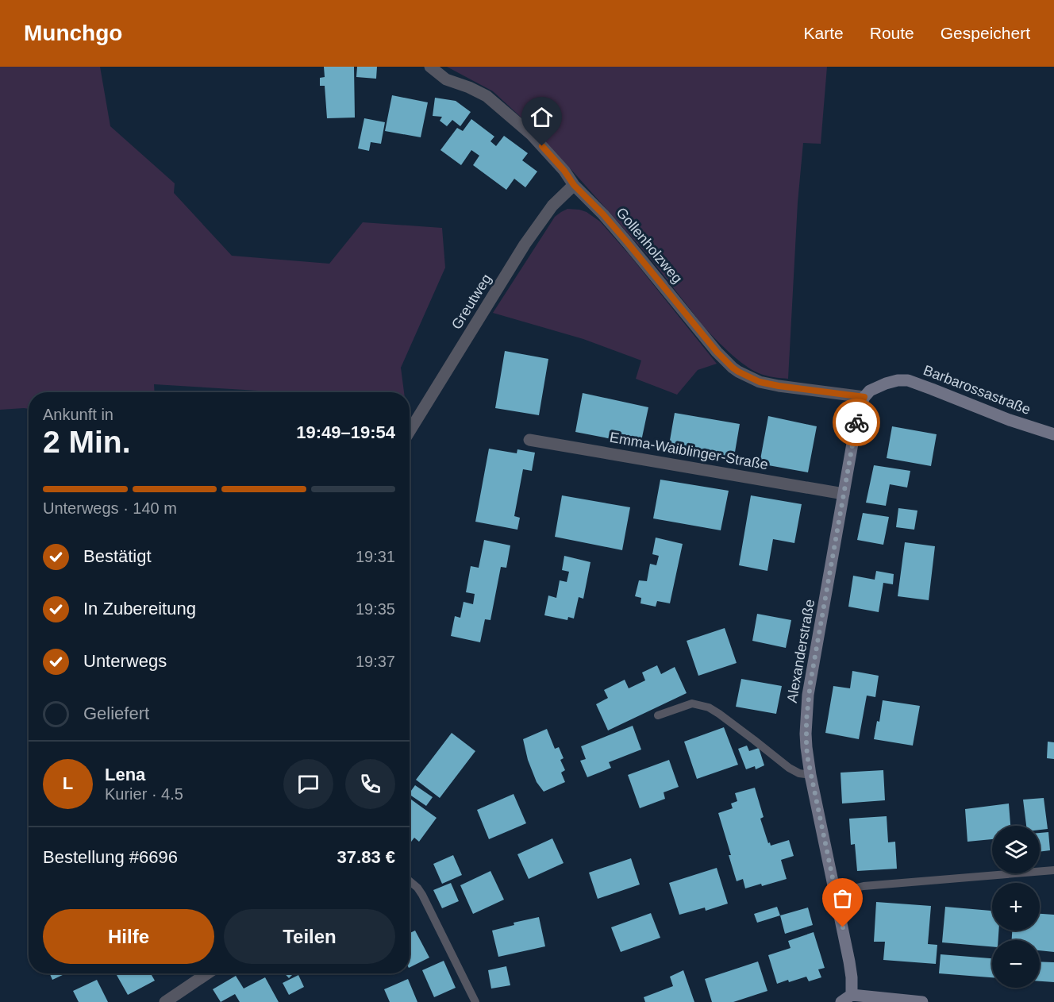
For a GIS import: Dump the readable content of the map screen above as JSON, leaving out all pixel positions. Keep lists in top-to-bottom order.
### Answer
{
  "streets": {
    "street": [
      "Gollenholzweg",
      "Greutweg",
      "Barbarossastraße",
      "Emma-Waiblinger-Straße",
      "Alexanderstraße"
    ]
  },
  "crossings": [
    ["Gollenholzweg", "Greutweg"],
    ["Gollenholzweg", "Barbarossastraße"],
    ["Gollenholzweg", "Alexanderstraße"],
    ["Barbarossastraße", "Alexanderstraße"],
    ["Emma-Waiblinger-Straße", "Alexanderstraße"]
  ],
  "page": {
    "header": "Munchgo",
    "nav": ["Karte", "Route", "Gespeichert"],
    "heading": ["2 Min.", "Ankunft in", "19:49–19:54"],
    "panel": [
      "Lena",
      "Kurier · 4.5",
      "Bestellung #6696",
      "37.83 €"
    ],
    "bar": "Unterwegs · 140 m",
    "list": [
      ["Bestätigt", "19:31"],
      ["In Zubereitung", "19:35"],
      ["Unterwegs", "19:37"],
      "Geliefert"
    ],
    "round": "L",
    "map_buttons": ["+", "−"],
    "buttons": ["Hilfe", "Teilen"]
  }
}
